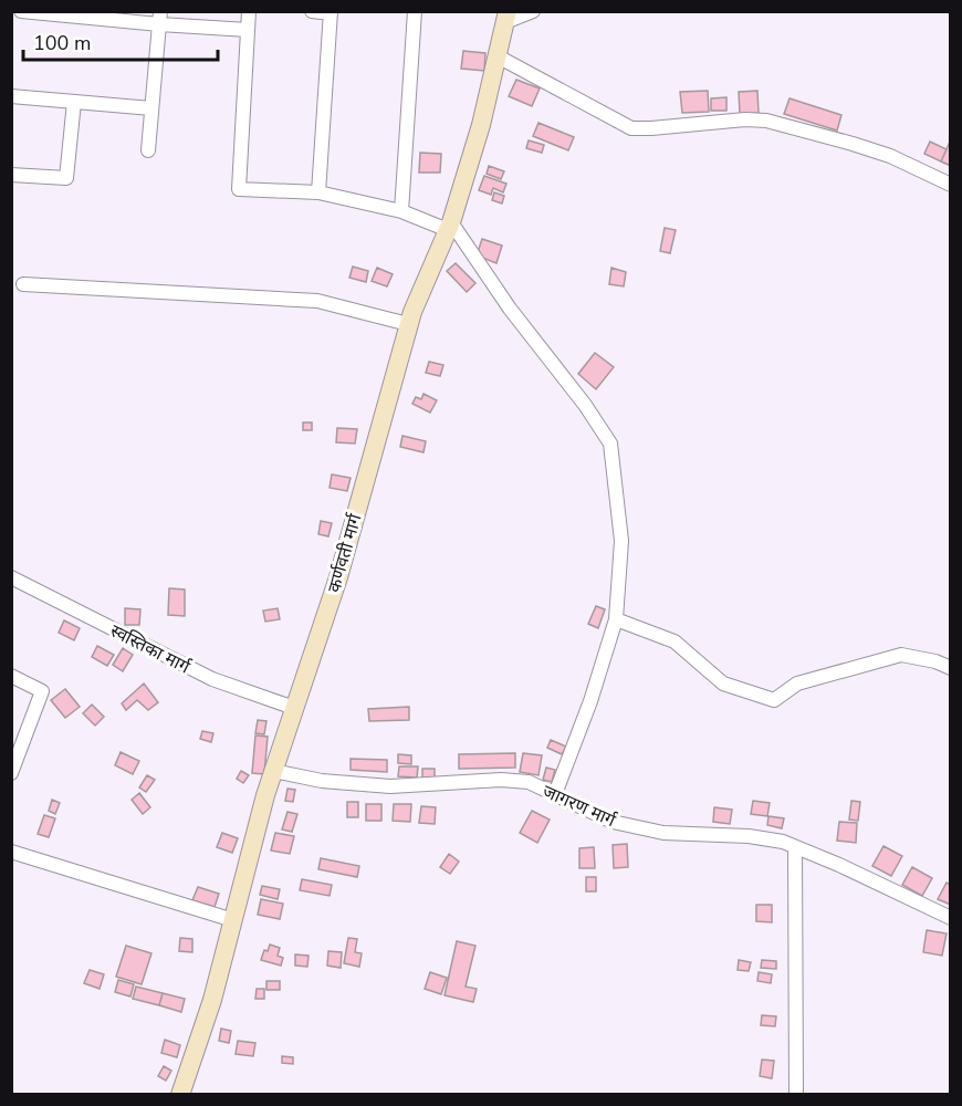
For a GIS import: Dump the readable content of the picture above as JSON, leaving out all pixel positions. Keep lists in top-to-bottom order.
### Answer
{
  "streets": {
    "main road": ["कर्णवती मार्ग"],
    "street": ["स्वस्तिका मार्ग", "जागरण मार्ग"]
  },
  "crossings": [
    ["कर्णवती मार्ग", "स्वस्तिका मार्ग"],
    ["कर्णवती मार्ग", "जागरण मार्ग"]
  ],
  "scale_bar": "100 m"
}
